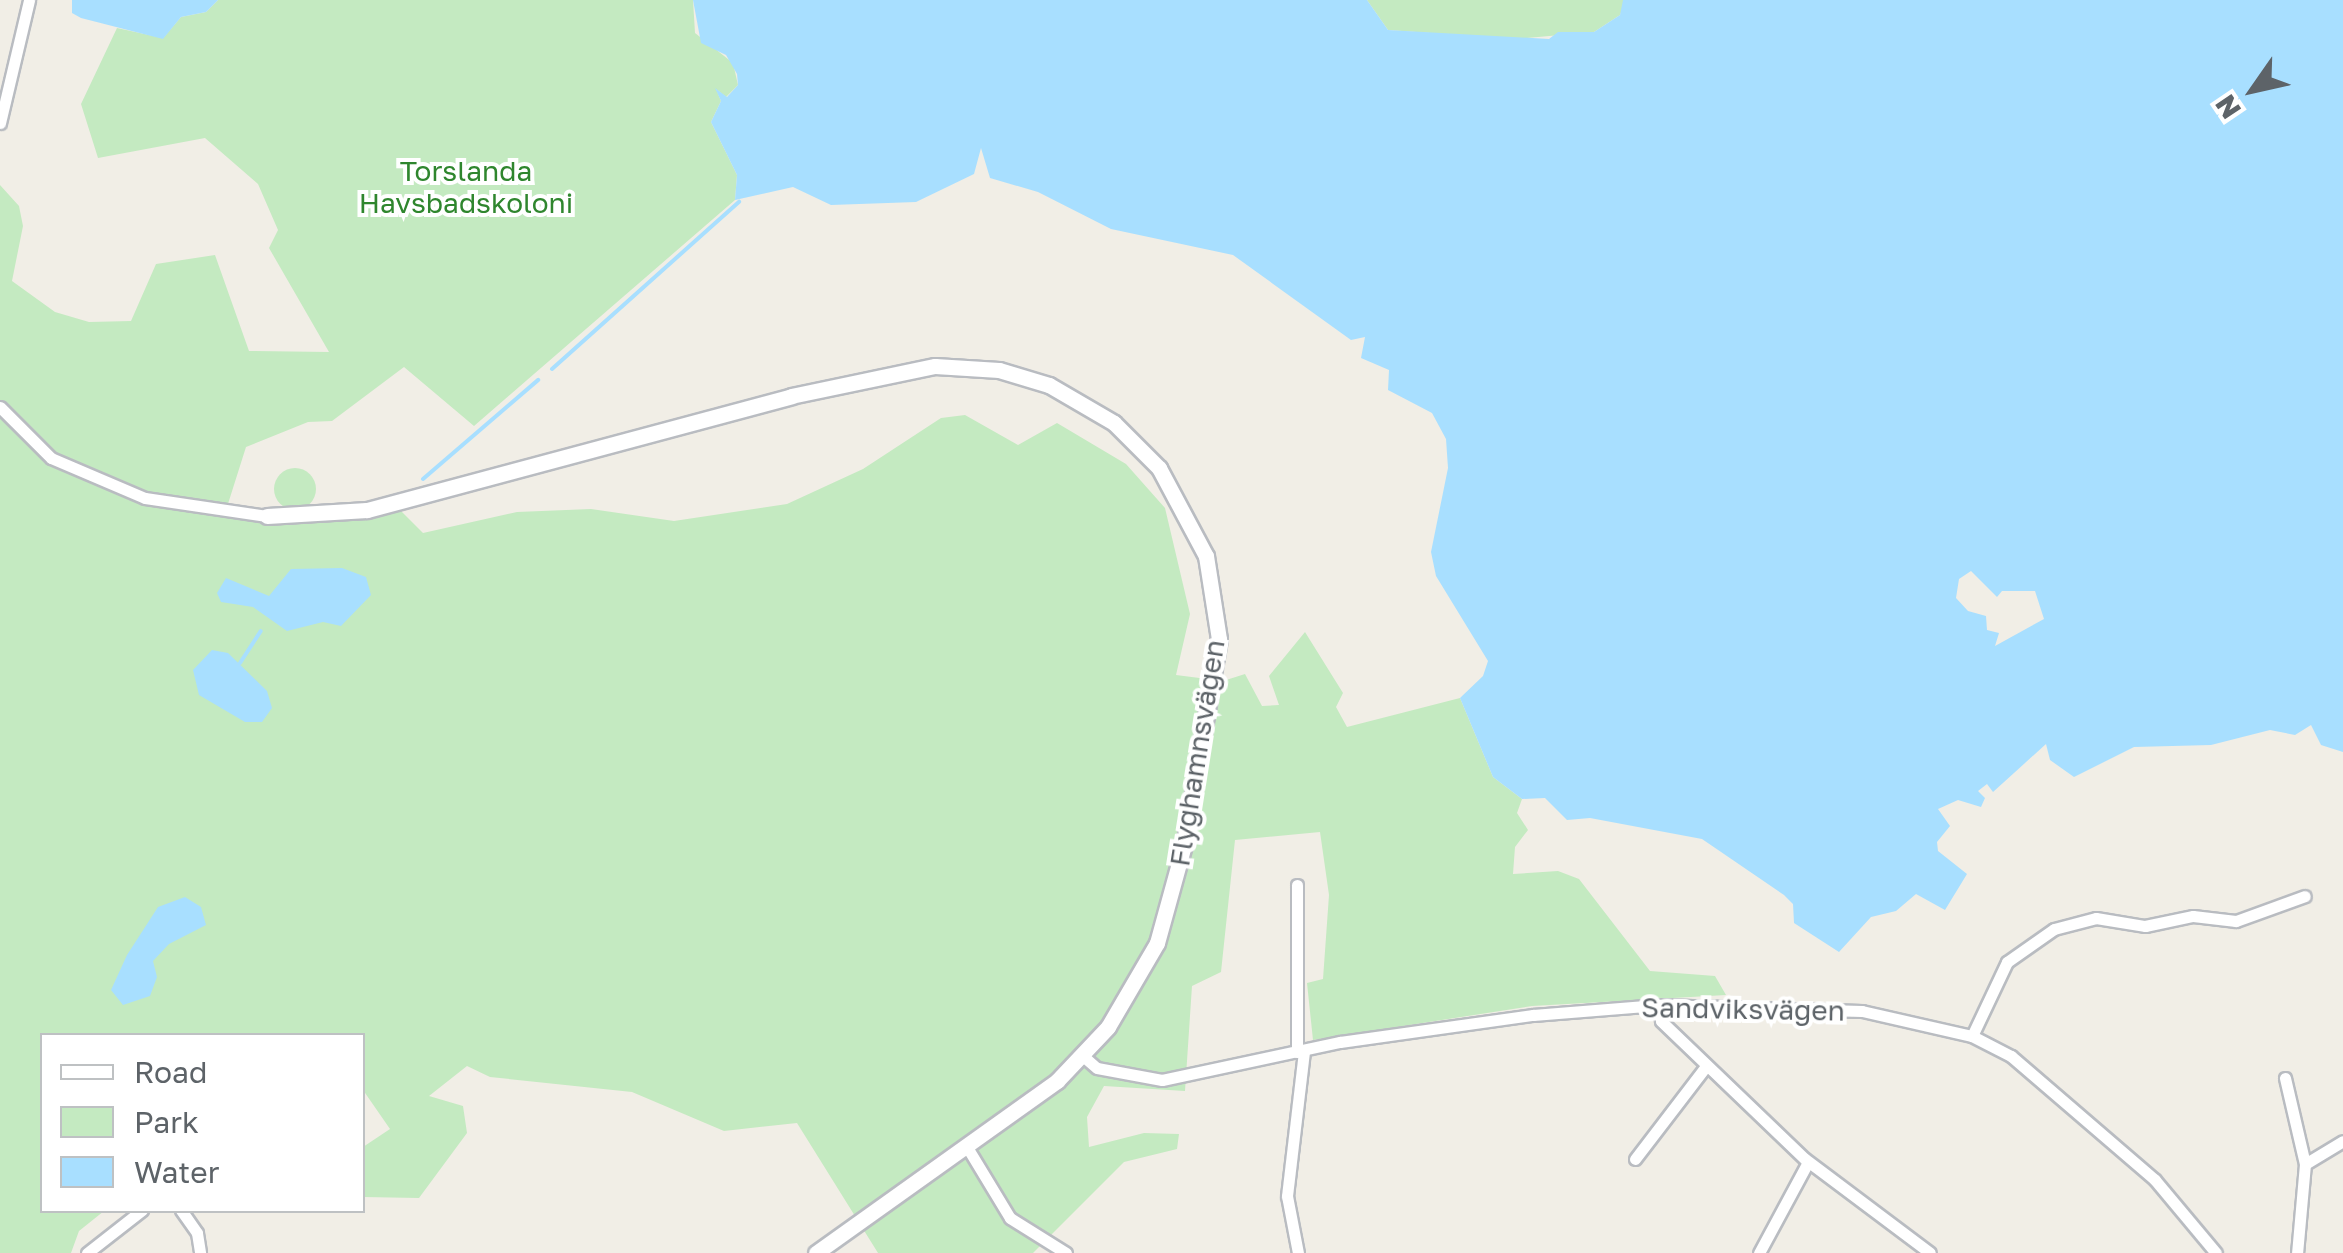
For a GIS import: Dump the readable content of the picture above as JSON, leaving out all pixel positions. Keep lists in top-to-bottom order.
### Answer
{
  "streets": {
    "street": ["Flyghamnsvägen", "Sandviksvägen"]
  },
  "crossings": [
    ["Flyghamnsvägen", "Sandviksvägen"]
  ],
  "parks": ["Torslanda Havsbadskoloni"],
  "legend": ["Road", "Park", "Water"],
  "north": "bottom left"
}
